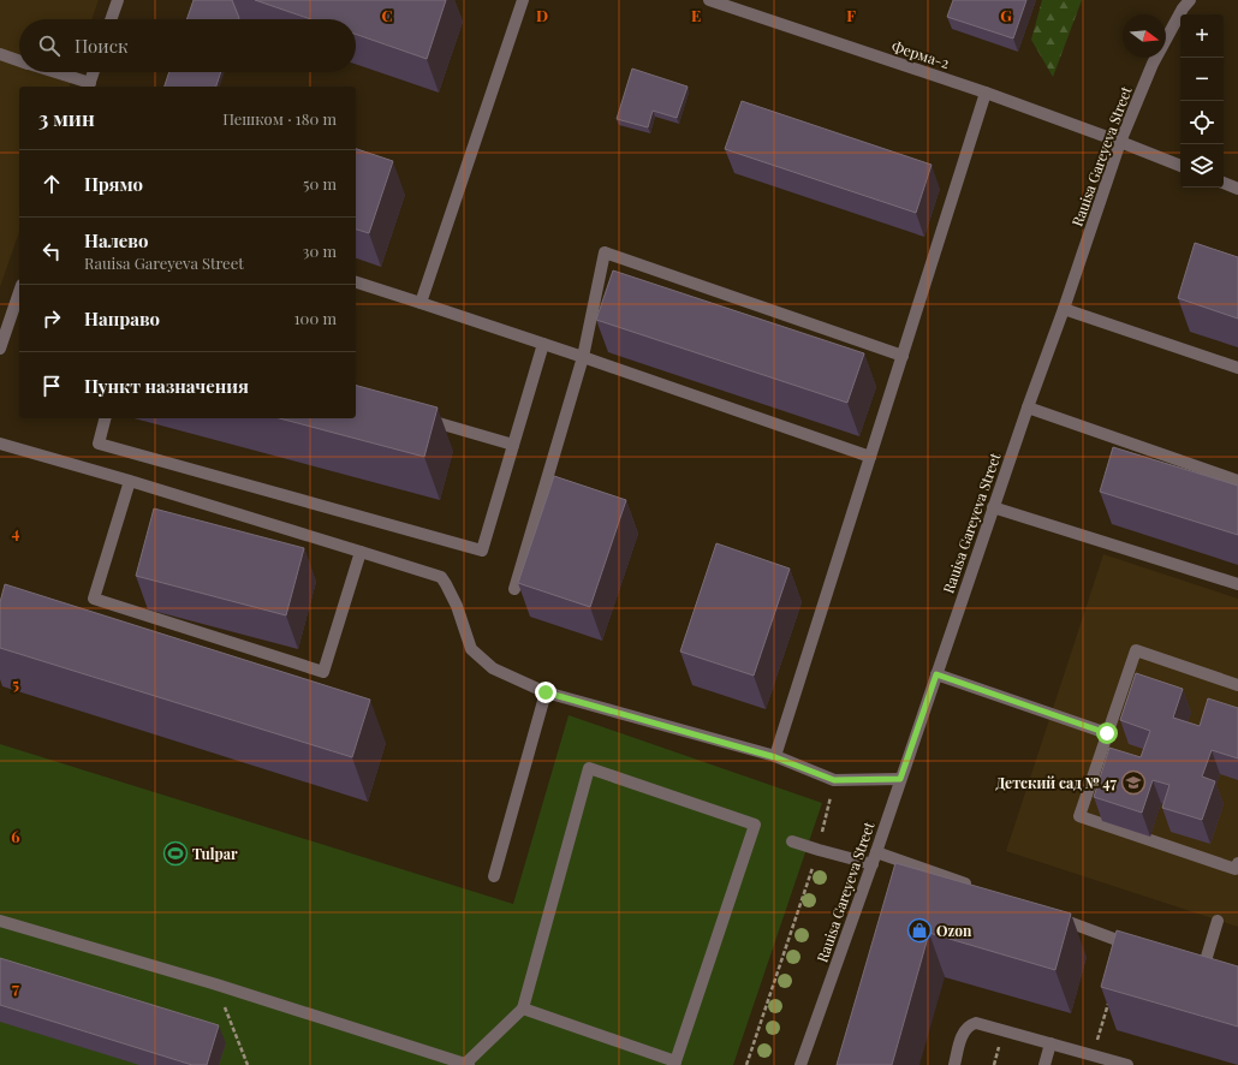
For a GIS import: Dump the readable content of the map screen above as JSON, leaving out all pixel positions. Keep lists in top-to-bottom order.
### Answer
{
  "streets": {
    "street": ["Ферма-2", "Rauisa Gareyeva Street"]
  },
  "crossings": [
    ["Ферма-2", "Rauisa Gareyeva Street"]
  ],
  "places": {
    "school or university": ["Детский сад № 47"],
    "sports": ["Tulpar"],
    "shop": ["Ozon"]
  },
  "north": "right",
  "page": {
    "map_buttons": ["+", "−"],
    "search": "Поиск",
    "heading": ["3 мин", "Пешком · 180 m"],
    "list": [
      ["Прямо", "50 m"],
      ["Налево", "Rauisa Gareyeva Street", "30 m"],
      ["Направо", "100 m"],
      "Пункт назначения"
    ]
  },
  "grid": {
    "columns": [
      "C",
      "D",
      "E",
      "F",
      "G"
    ],
    "rows": [
      "4",
      "5",
      "6",
      "7"
    ]
  }
}
